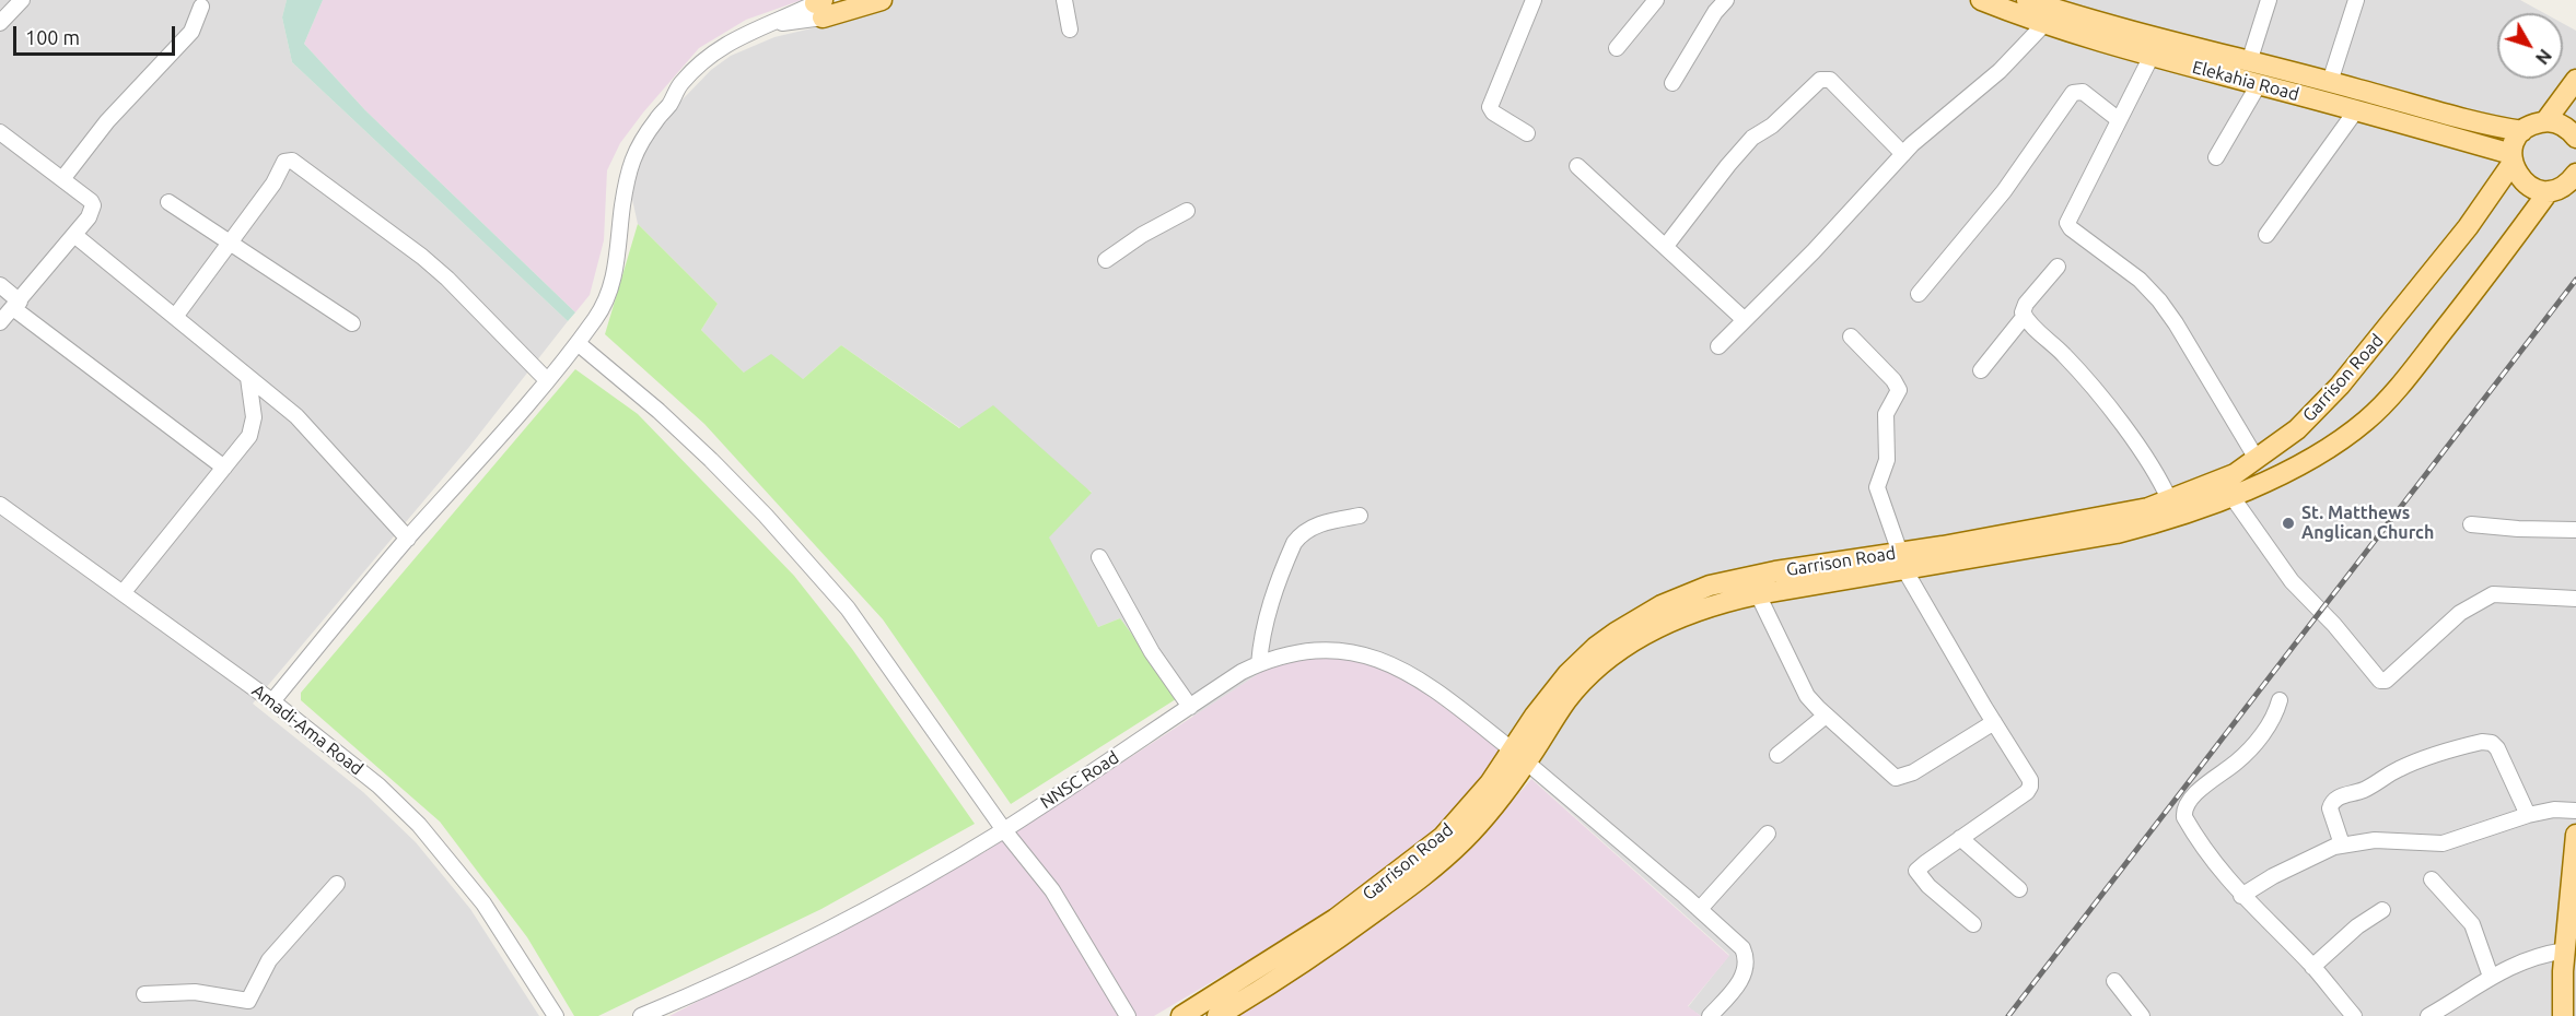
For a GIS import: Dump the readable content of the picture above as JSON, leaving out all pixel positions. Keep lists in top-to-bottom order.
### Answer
{
  "streets": {
    "main road": ["Elekahia Road", "Garrison Road"],
    "street": ["Amadi-Ama Road", "NNSC Road"]
  },
  "crossings": [
    ["Elekahia Road", "Garrison Road"],
    ["Garrison Road", "NNSC Road"]
  ],
  "places": ["St. Matthews Anglican Church"],
  "scale_bar": "100 m",
  "north": "bottom right"
}
